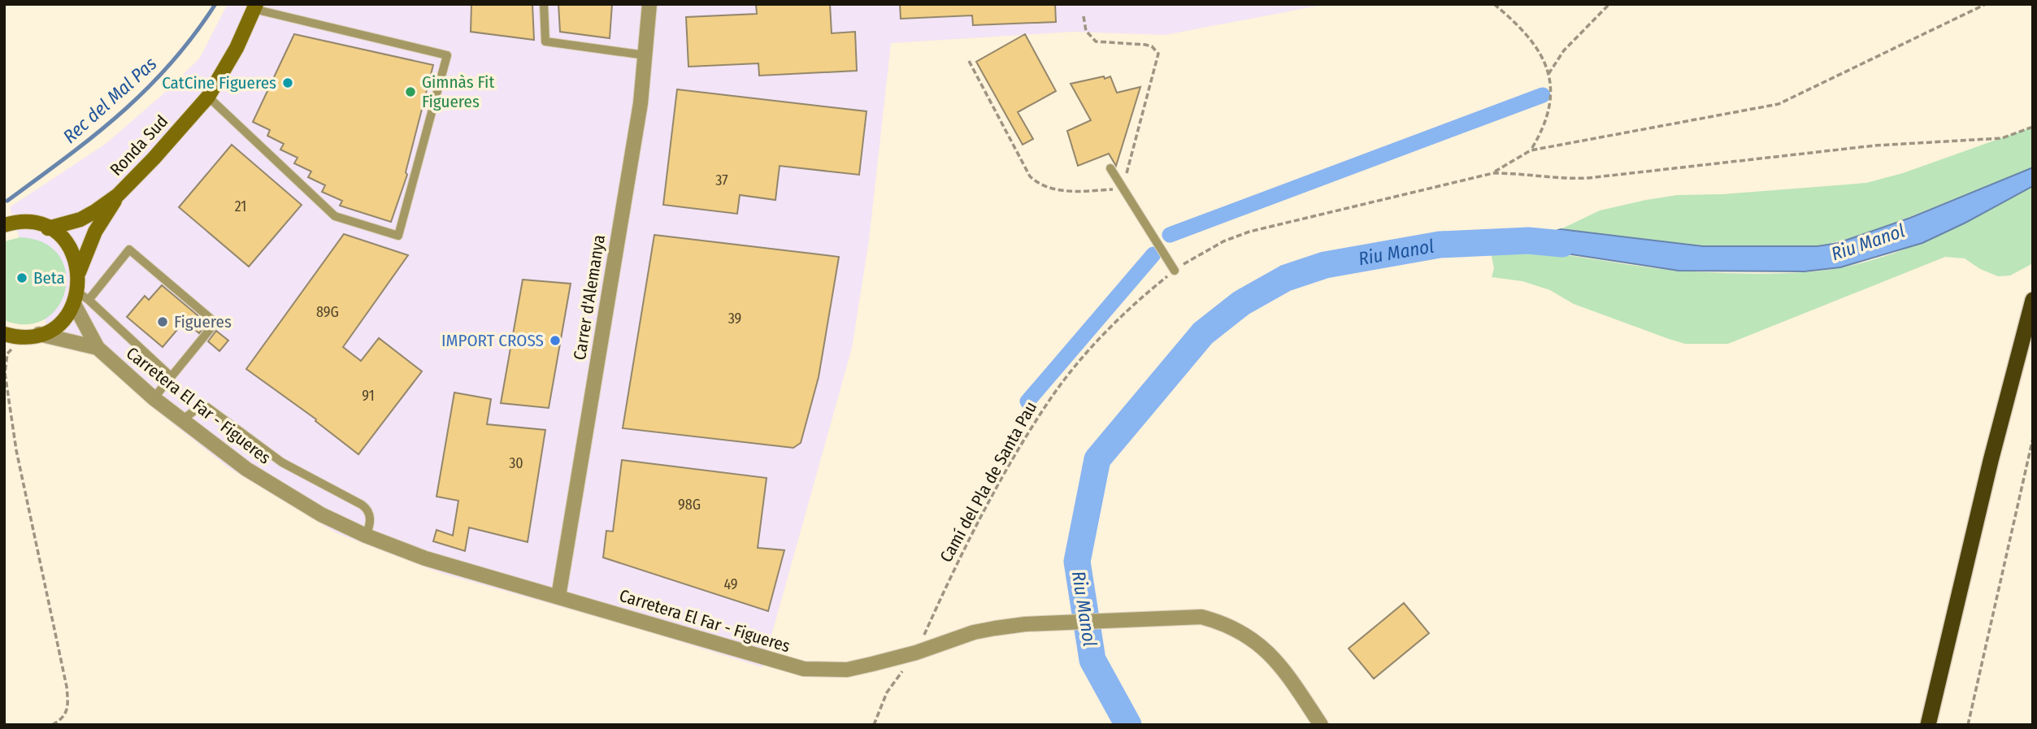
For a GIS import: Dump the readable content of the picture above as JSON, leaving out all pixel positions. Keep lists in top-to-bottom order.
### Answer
{
  "streets": {
    "main road": ["Ronda Sud"],
    "street": ["Carrer d'Alemanya", "Carretera El Far - Figueres"],
    "path": ["Camí del Pla de Santa Pau"]
  },
  "crossings": [
    ["Ronda Sud", "Carretera El Far - Figueres"],
    ["Carrer d'Alemanya", "Carretera El Far - Figueres"],
    ["Carretera El Far - Figueres", "Camí del Pla de Santa Pau"]
  ],
  "water": ["Rec del Mal Pas", "Riu Manol"],
  "places": [
    "CatCine Figueres",
    "Gimnàs Fit Figueres",
    "Beta",
    "Figueres",
    "IMPORT CROSS"
  ],
  "house_numbers": [
    "37",
    "21",
    "89G",
    "39",
    "91",
    "30",
    "98G",
    "49"
  ]
}
